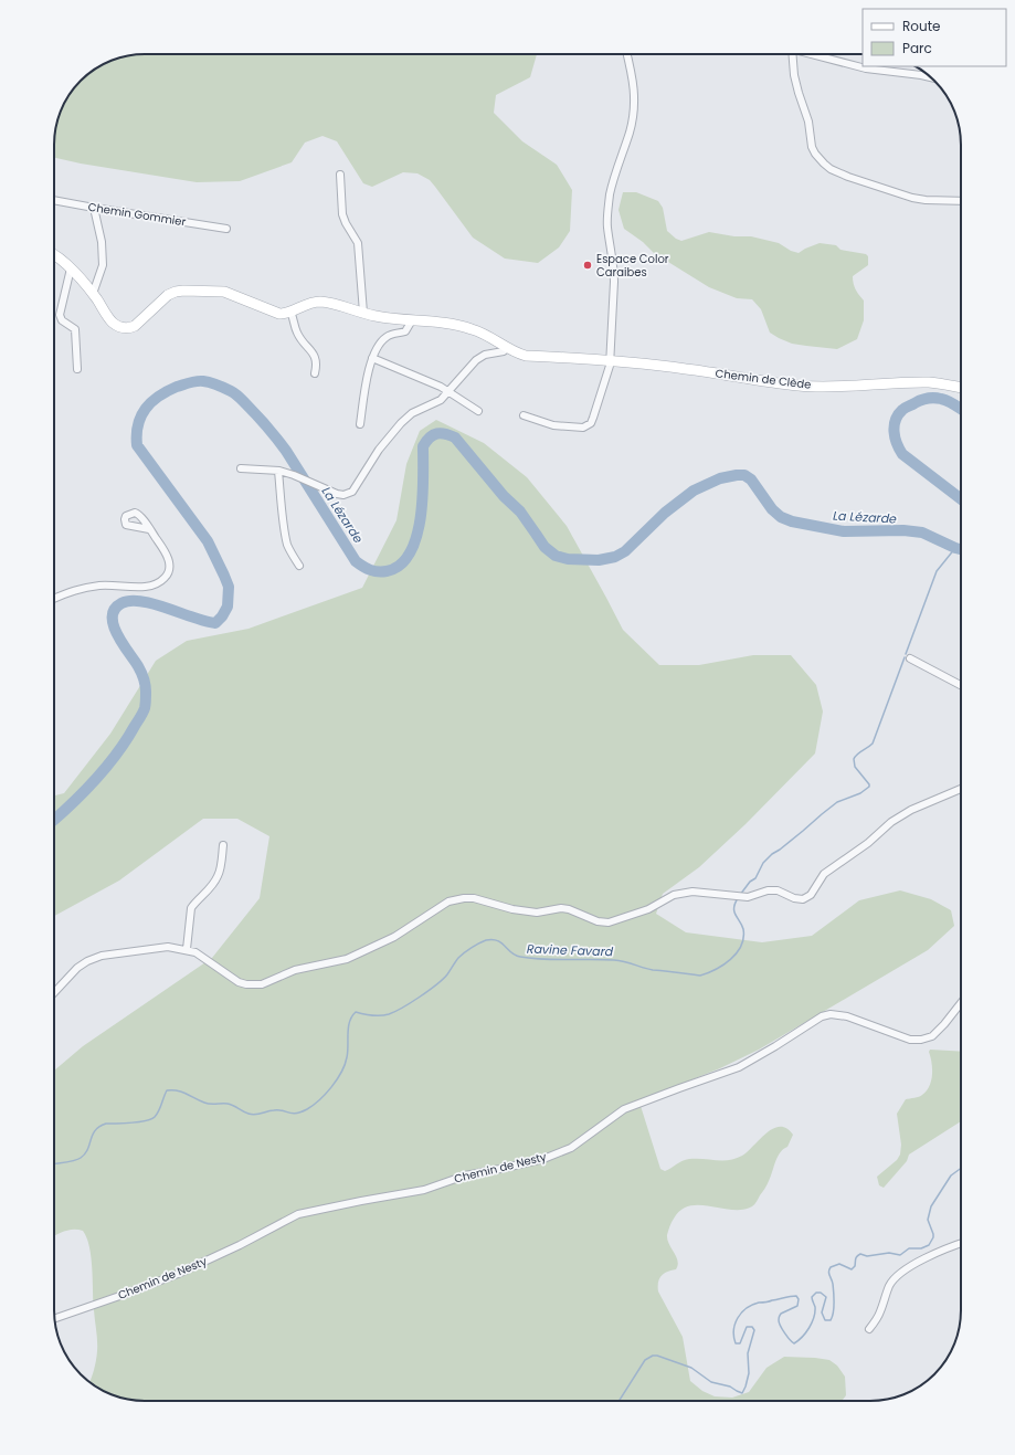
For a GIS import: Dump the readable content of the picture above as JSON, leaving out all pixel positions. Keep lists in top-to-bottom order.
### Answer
{
  "streets": {
    "main road": ["Chemin de Clède"],
    "street": ["Chemin Gommier", "Chemin de Nesty"]
  },
  "water": ["La Lézarde", "Ravine Favard"],
  "places": ["Espace Color Caraibes"],
  "legend": ["Route", "Parc"]
}
